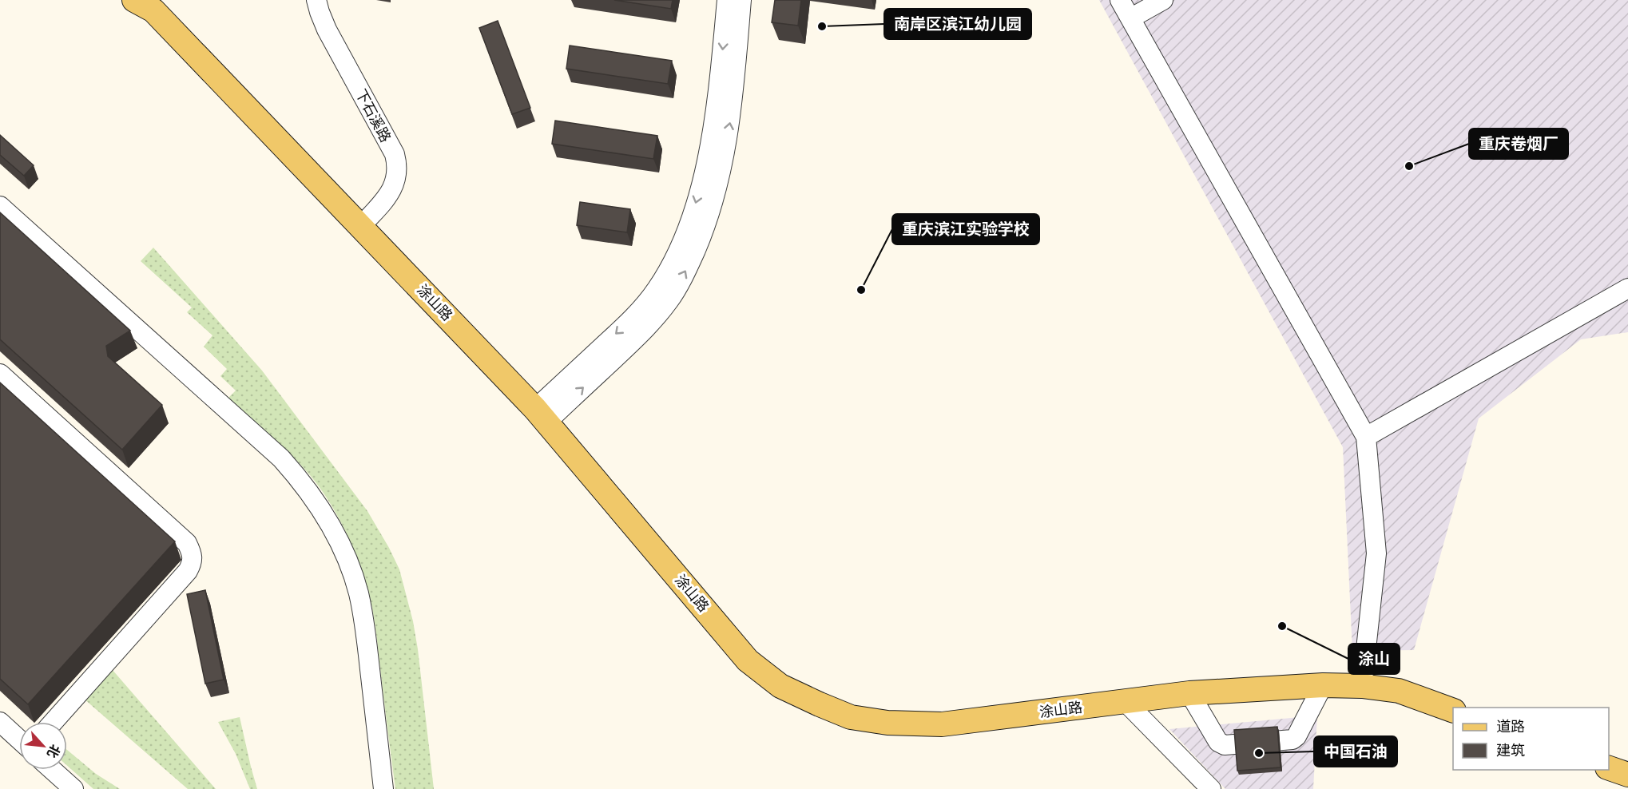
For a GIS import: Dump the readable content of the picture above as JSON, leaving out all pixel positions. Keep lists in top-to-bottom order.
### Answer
{
  "streets": {
    "main road": ["涂山路"],
    "street": ["下石溪路"]
  },
  "crossings": [
    ["下石溪路", "涂山路"]
  ],
  "places": [
    "南岸区滨江幼儿园",
    "重庆卷烟厂",
    "重庆滨江实验学校",
    "涂山",
    "中国石油"
  ],
  "legend": ["道路", "建筑"],
  "north": "bottom right"
}
